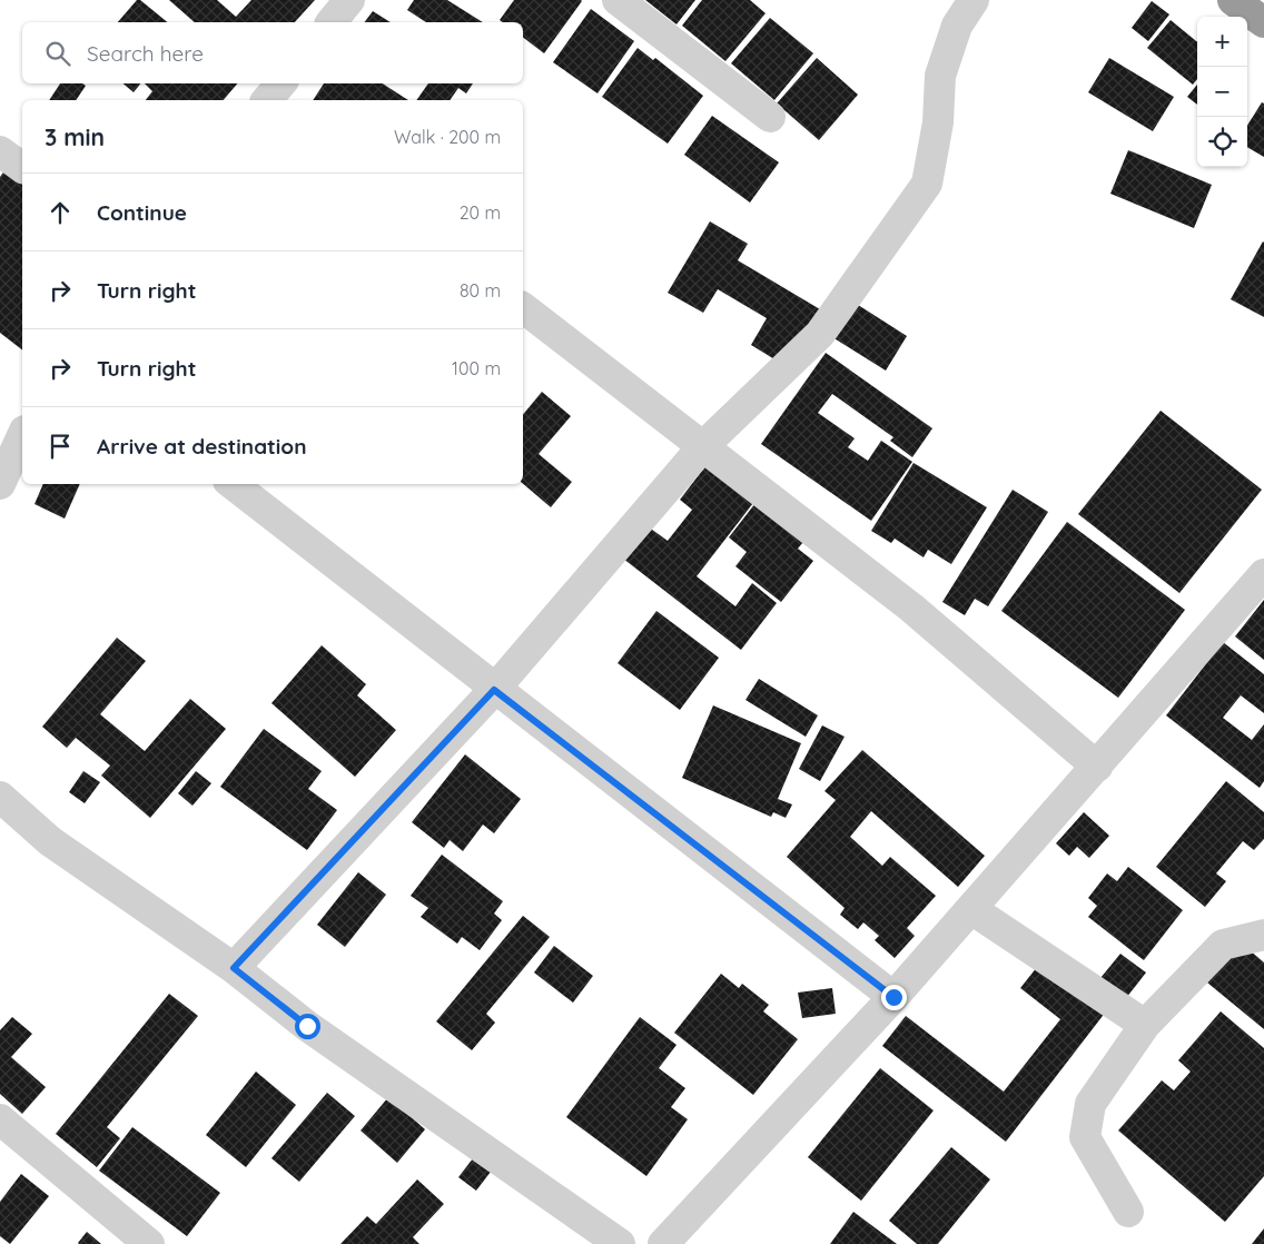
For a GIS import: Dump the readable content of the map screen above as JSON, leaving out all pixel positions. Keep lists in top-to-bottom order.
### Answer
{
  "page": {
    "map_buttons": ["+", "−"],
    "search": "Search here",
    "heading": ["3 min", "Walk · 200 m"],
    "list": [
      ["Continue", "20 m"],
      ["Turn right", "80 m"],
      ["Turn right", "100 m"],
      "Arrive at destination"
    ]
  }
}
